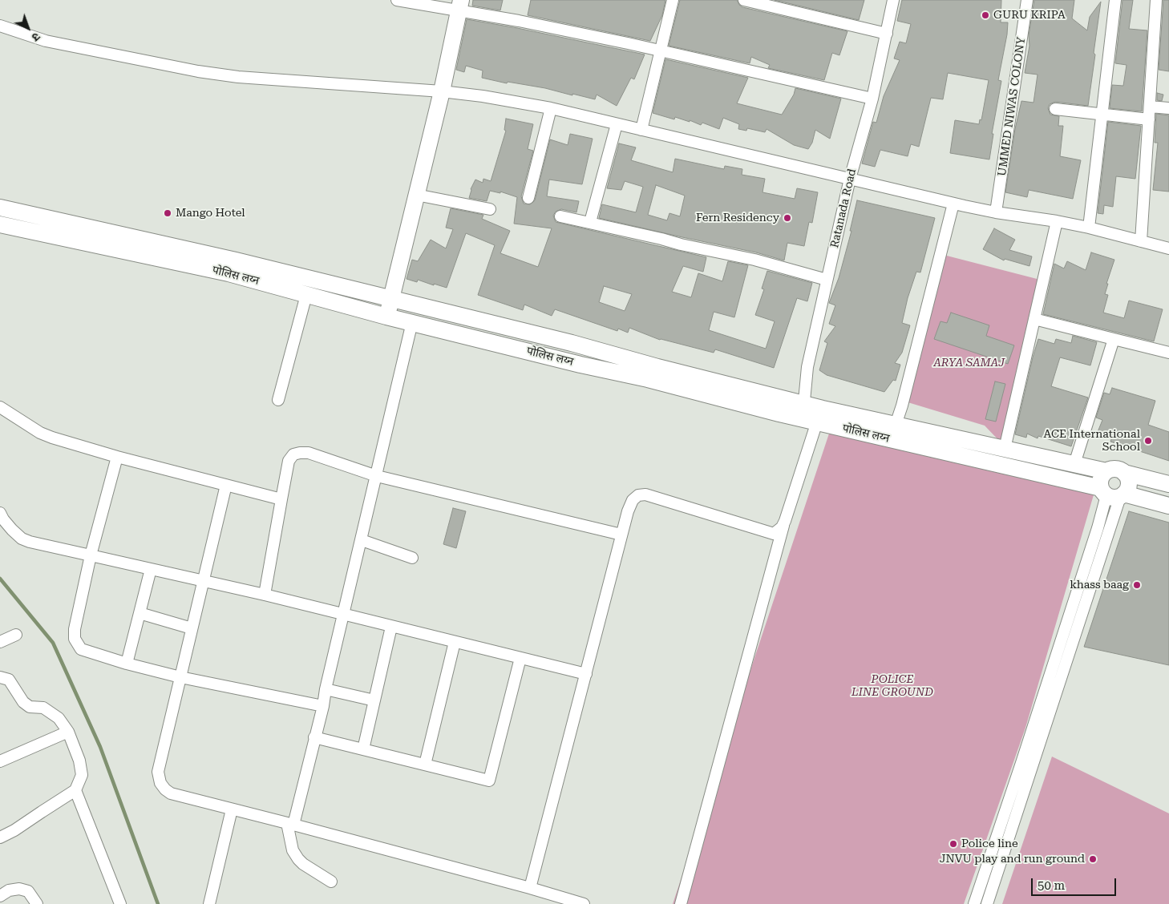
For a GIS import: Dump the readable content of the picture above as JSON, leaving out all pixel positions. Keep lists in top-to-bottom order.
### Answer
{
  "streets": {
    "street": ["UMMED NIWAS COLONY", "Ratanada Road", "पोलिस लय्न"]
  },
  "crossings": [
    ["Ratanada Road", "पोलिस लय्न"]
  ],
  "parks": ["ARYA SAMAJ", "POLICE LINE GROUND"],
  "places": [
    "GURU KRIPA",
    "Mango Hotel",
    "Fern Residency",
    "ACE International School",
    "khass baag",
    "Police line",
    "JNVU play and run ground"
  ],
  "scale_bar": "50 m",
  "north": "bottom right"
}
